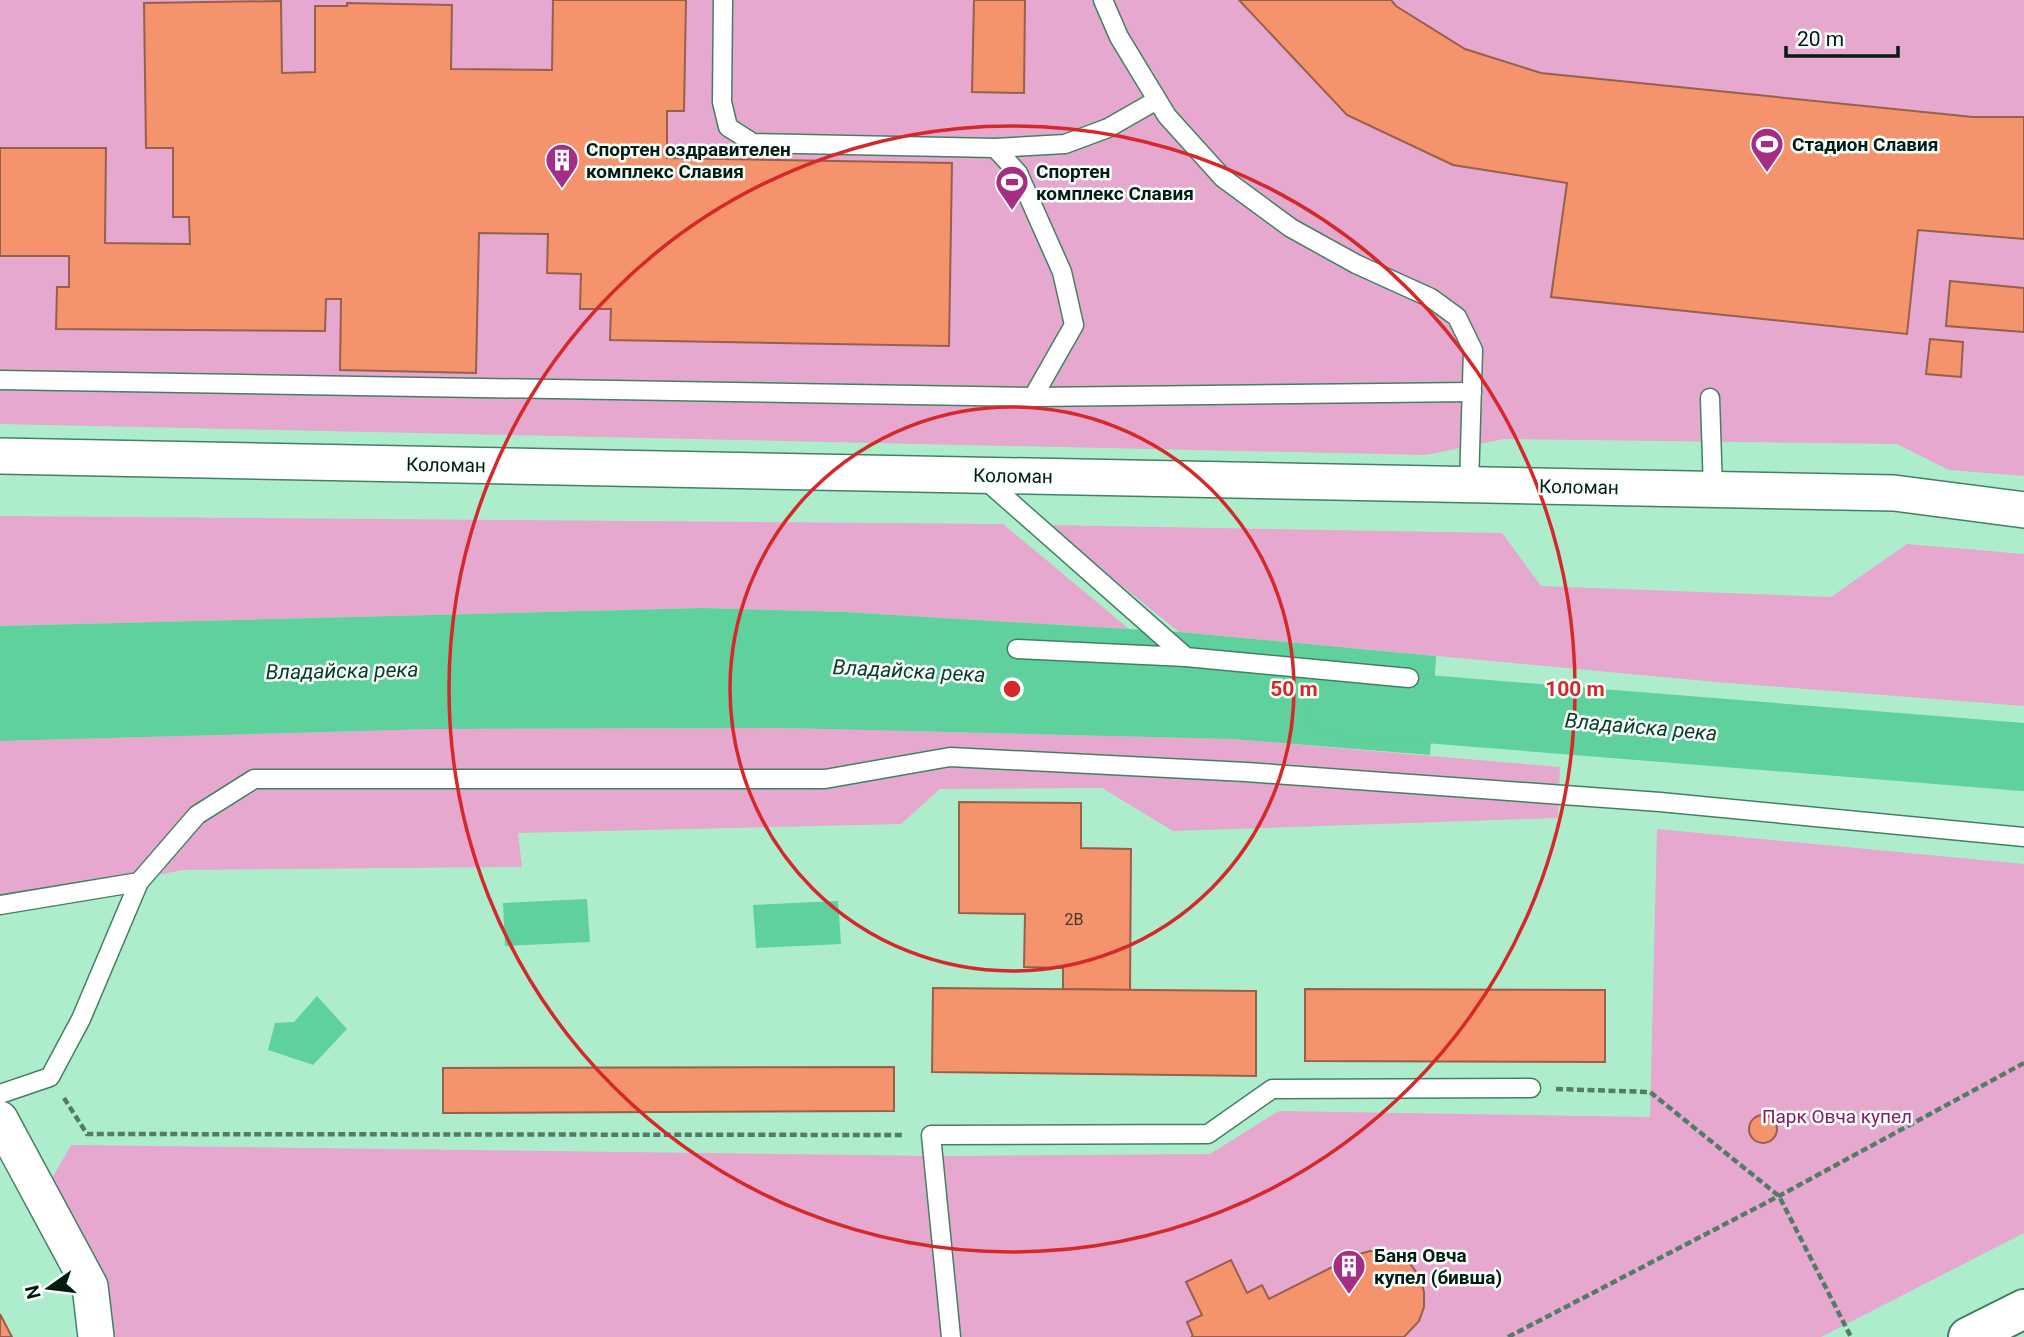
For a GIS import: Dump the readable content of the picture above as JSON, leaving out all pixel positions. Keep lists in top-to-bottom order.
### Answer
{
  "streets": {
    "street": ["Коломан"]
  },
  "water": ["Владайска река"],
  "parks": ["Парк Овча купел"],
  "places": {
    "sports": ["Стадион Славия", "Спортен комплекс Славия"],
    "building": ["Спортен оздравителен комплекс Славия", "Баня Овча купел (бивша)"]
  },
  "house_numbers": ["2В"],
  "scale_bar": "20 m",
  "north": "left",
  "rings": ["50 m", "100 m"]
}
